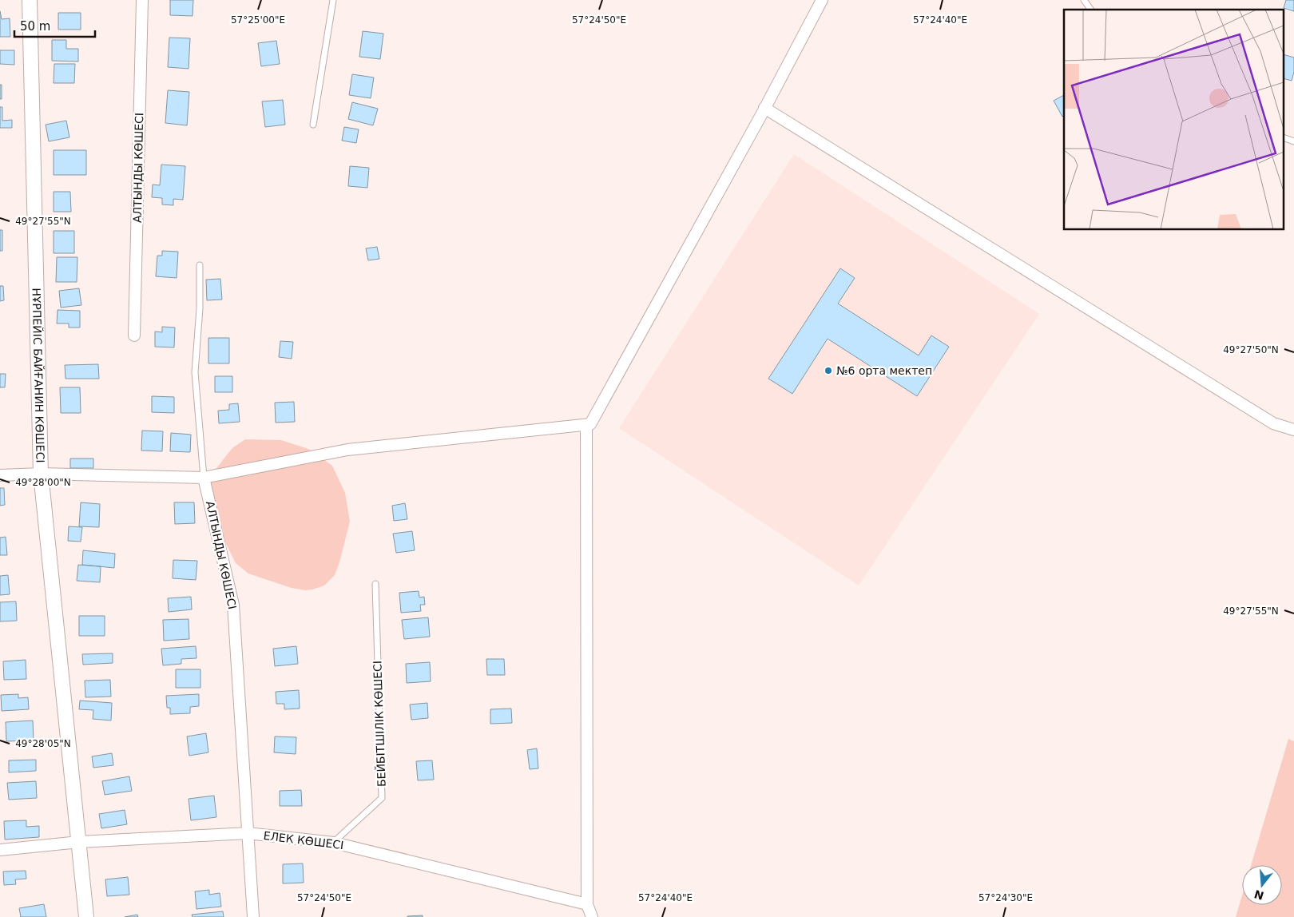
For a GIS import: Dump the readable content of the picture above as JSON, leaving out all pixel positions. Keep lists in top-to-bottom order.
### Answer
{
  "streets": {
    "street": ["АЛТЫНДЫ КӨШЕСІ", "НҰРПЕЙІС БАЙҒАНИН КӨШЕСІ", "ЕЛЕК КӨШЕСІ"],
    "lane": ["БЕЙБІТШІЛІК КӨШЕСІ"]
  },
  "crossings": [
    ["АЛТЫНДЫ КӨШЕСІ", "ЕЛЕК КӨШЕСІ"],
    ["НҰРПЕЙІС БАЙҒАНИН КӨШЕСІ", "ЕЛЕК КӨШЕСІ"],
    ["БЕЙБІТШІЛІК КӨШЕСІ", "ЕЛЕК КӨШЕСІ"]
  ],
  "places": ["№6 орта мектеп"],
  "scale_bar": "50 m",
  "north": "bottom",
  "coordinates": [
    "57°25'00\"E",
    "57°24'50\"E",
    "57°24'40\"E",
    "49°27'55\"N",
    "49°27'50\"N",
    "49°28'00\"N",
    "49°28'05\"N",
    "57°24'30\"E"
  ]
}
